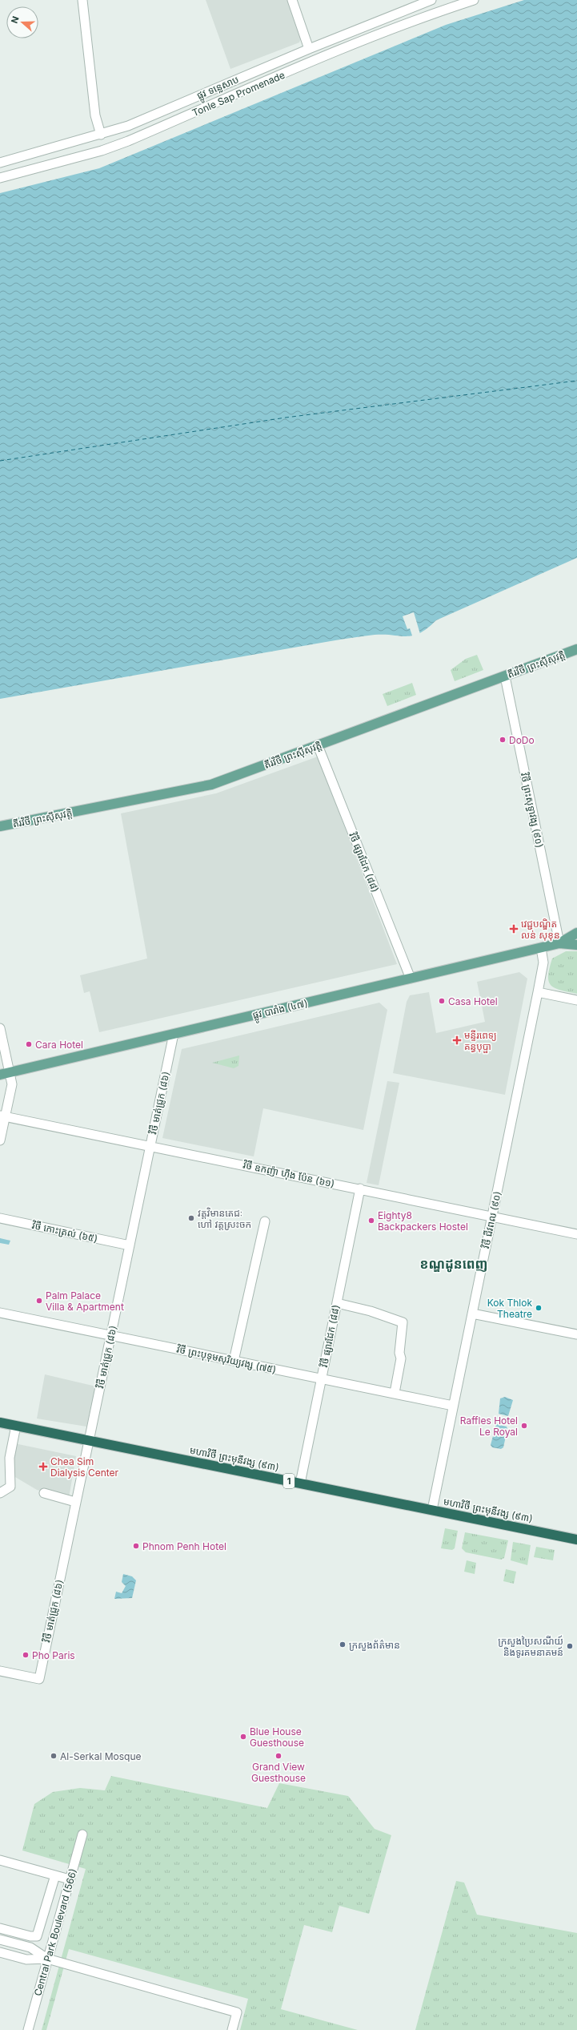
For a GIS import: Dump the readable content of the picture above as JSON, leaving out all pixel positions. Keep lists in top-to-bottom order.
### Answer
{
  "streets": {
    "highway": ["មហាវិថី ព្រះមុនីវង្ស (៩៣)", "1"],
    "main road": ["តីរវិថី ព្រះស៊ីសុវត្តិ", "ផ្លូវ បារាំង (៤៧)"],
    "street": [
      "ផ្លូវ ទន្លេសាប",
      "Tonle Sap Promenade",
      "វិថី ព្រះសុទ្ធាវង្ស (៩០)",
      "វិថី ផ្សារដែក (៨៨)",
      "វិថី មាត់ជ្រូក (៨៦)",
      "វិថី ឧកញ៉ា ហ៊ីង ប៉ែន (៦១)",
      "វិថី ជីវពល (៩០)",
      "វិថី កោះត្រល់ (៦៥)",
      "វិថី ព្រះបុទុមសុរិយ្យវង្ស (៧៥)",
      "Central Park Boulevard (566)"
    ]
  },
  "crossings": [
    ["តីរវិថី ព្រះស៊ីសុវត្តិ", "វិថី ព្រះសុទ្ធាវង្ស (៩០)"],
    ["តីរវិថី ព្រះស៊ីសុវត្តិ", "វិថី ផ្សារដែក (៨៨)"],
    ["វិថី ព្រះសុទ្ធាវង្ស (៩០)", "ផ្លូវ បារាំង (៤៧)"],
    ["វិថី ផ្សារដែក (៨៨)", "ផ្លូវ បារាំង (៤៧)"],
    ["វិថី ផ្សារដែក (៨៨)", "វិថី ឧកញ៉ា ហ៊ីង ប៉ែន (៦១)"],
    ["វិថី ផ្សារដែក (៨៨)", "វិថី ព្រះបុទុមសុរិយ្យវង្ស (៧៥)"],
    ["វិថី ផ្សារដែក (៨៨)", "មហាវិថី ព្រះមុនីវង្ស (៩៣)"],
    ["ផ្លូវ បារាំង (៤៧)", "វិថី មាត់ជ្រូក (៨៦)"],
    ["ផ្លូវ បារាំង (៤៧)", "វិថី ជីវពល (៩០)"],
    ["វិថី មាត់ជ្រូក (៨៦)", "វិថី ឧកញ៉ា ហ៊ីង ប៉ែន (៦១)"],
    ["វិថី មាត់ជ្រូក (៨៦)", "វិថី កោះត្រល់ (៦៥)"],
    ["វិថី មាត់ជ្រូក (៨៦)", "វិថី ព្រះបុទុមសុរិយ្យវង្ស (៧៥)"],
    ["វិថី មាត់ជ្រូក (៨៦)", "មហាវិថី ព្រះមុនីវង្ស (៩៣)"],
    ["វិថី ឧកញ៉ា ហ៊ីង ប៉ែន (៦១)", "វិថី ជីវពល (៩០)"],
    ["វិថី ជីវពល (៩០)", "វិថី ព្រះបុទុមសុរិយ្យវង្ស (៧៥)"],
    ["វិថី ជីវពល (៩០)", "មហាវិថី ព្រះមុនីវង្ស (៩៣)"]
  ],
  "districts": ["ខណ្ឌដូនពេញ"],
  "places": {
    "other": [
      "DoDo",
      "Casa Hotel",
      "Cara Hotel",
      "វត្តវិមានតេជៈ ហៅ វត្តស្រះចក",
      "Eighty8 Backpackers Hostel",
      "Palm Palace Villa & Apartment",
      "Kok Thlok Theatre",
      "Raffles Hotel Le Royal",
      "Phnom Penh Hotel",
      "ក្រសួងព័ត៌មាន",
      "ក្រសួងប្រៃសណីយ៍ និងទូរគមនាគមន៍",
      "Pho Paris",
      "Blue House Guesthouse",
      "Al-Serkal Mosque",
      "Grand View Guesthouse"
    ],
    "health": ["វេជ្ជបណ្ឌិត លន់ សុខុន", "មន្ទីរពេទ្យ គន្ធបុប្ផា", "Chea Sim Dialysis Center"]
  },
  "north": "left"
}
